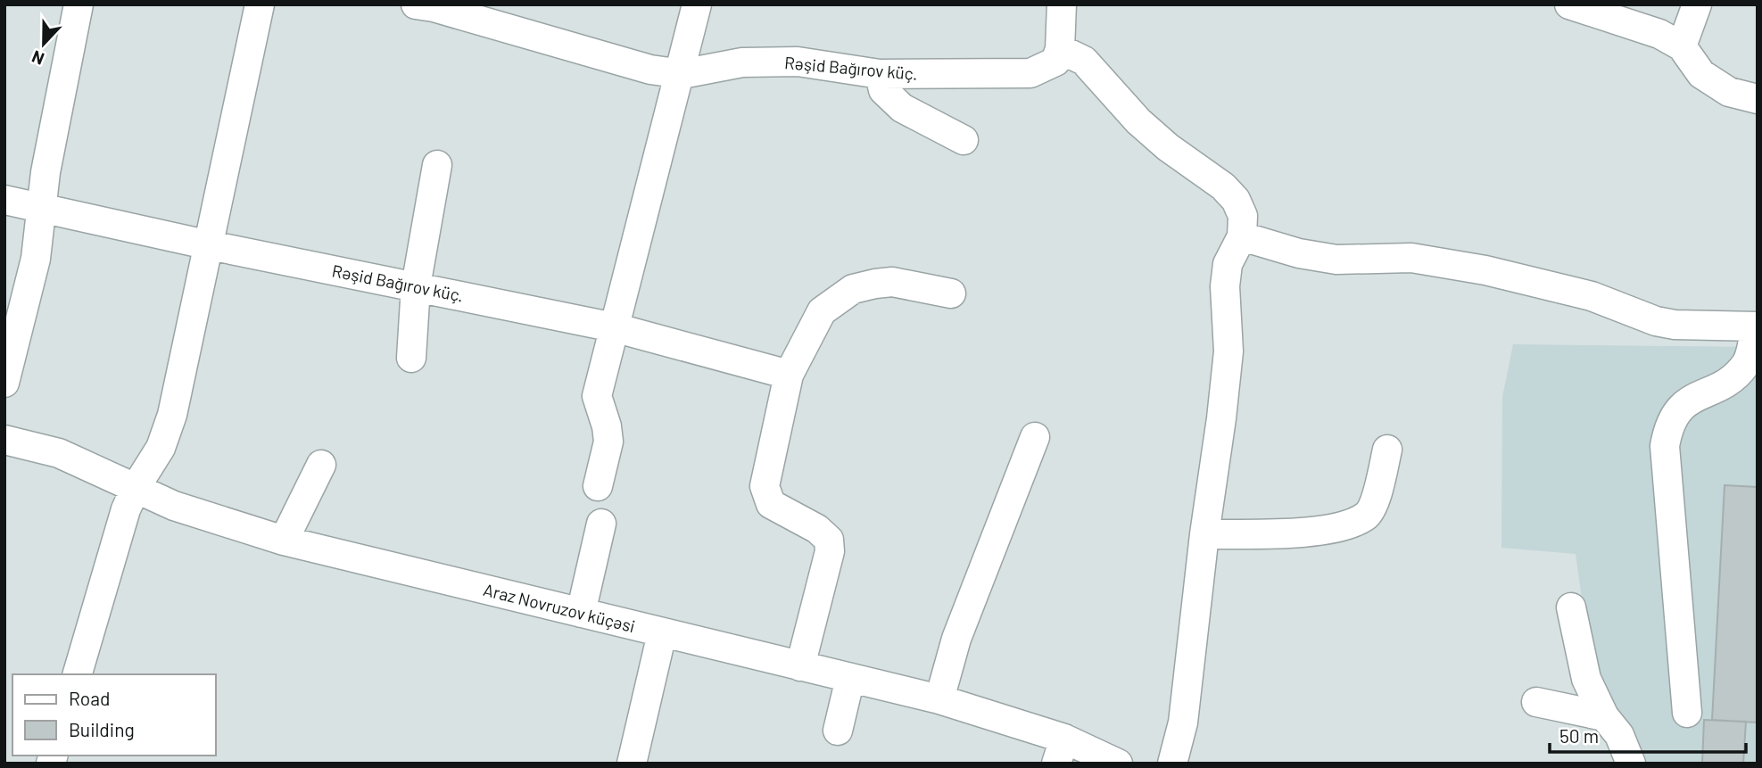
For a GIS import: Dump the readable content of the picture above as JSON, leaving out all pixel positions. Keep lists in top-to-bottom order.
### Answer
{
  "streets": {
    "street": ["Rəşid Bağırov küç.", "Araz Novruzov küçəsi"]
  },
  "legend": ["Road", "Building"],
  "scale_bar": "50 m",
  "north": "bottom"
}
